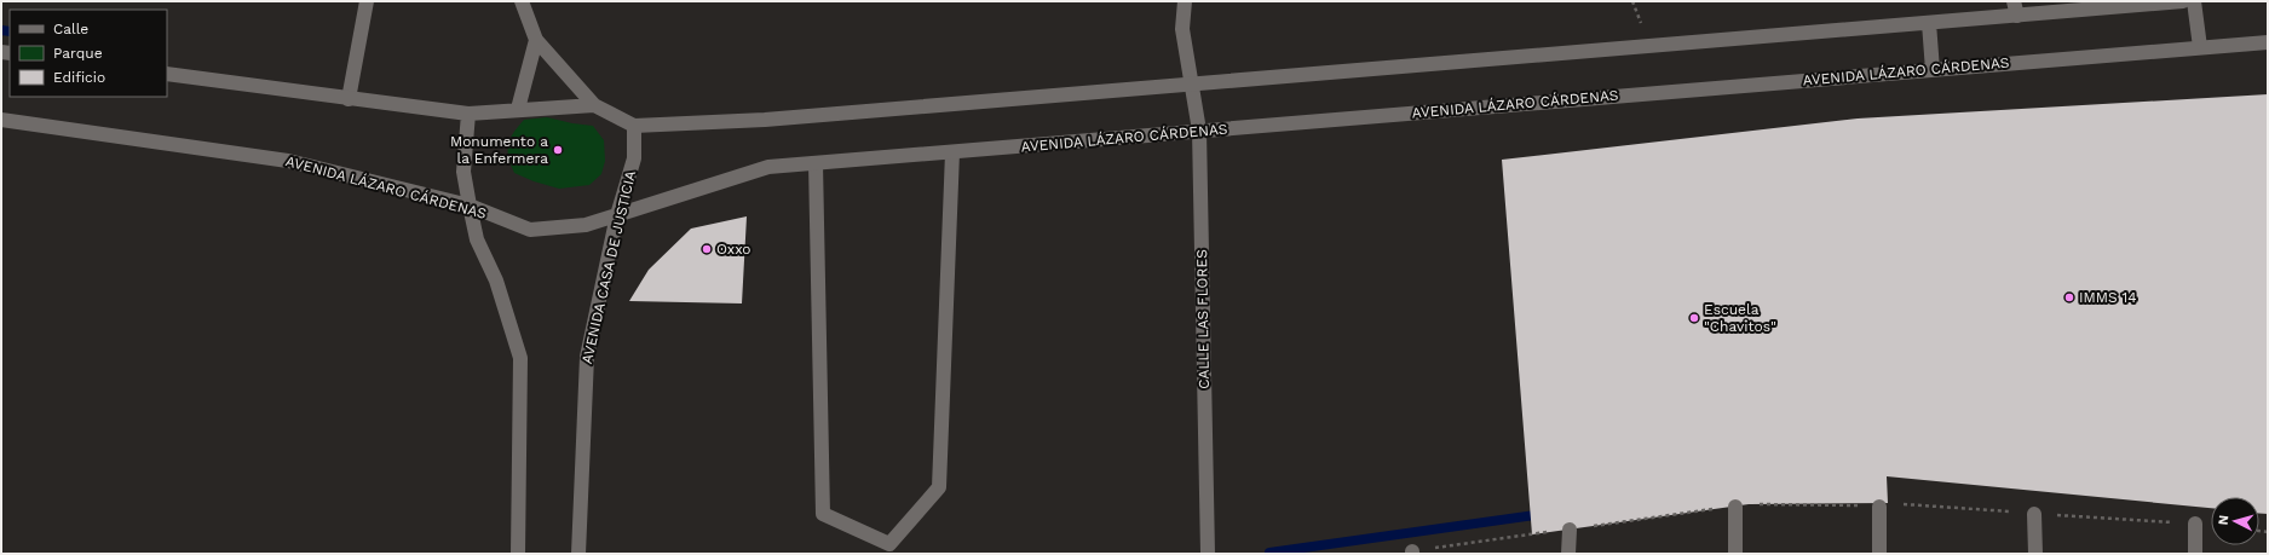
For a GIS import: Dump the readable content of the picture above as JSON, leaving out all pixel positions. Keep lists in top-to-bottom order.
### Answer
{
  "streets": {
    "main road": ["AVENIDA LÁZARO CÁRDENAS", "AVENIDA CASA DE JUSTICIA", "CALLE LAS FLORES"]
  },
  "crossings": [
    ["AVENIDA LÁZARO CÁRDENAS", "AVENIDA CASA DE JUSTICIA"],
    ["AVENIDA LÁZARO CÁRDENAS", "CALLE LAS FLORES"]
  ],
  "places": [
    "Monumento a la Enfermera",
    "Oxxo",
    "IMMS 14",
    "Escuela \"Chavitos\""
  ],
  "legend": ["Calle", "Parque", "Edificio"],
  "north": "left"
}
